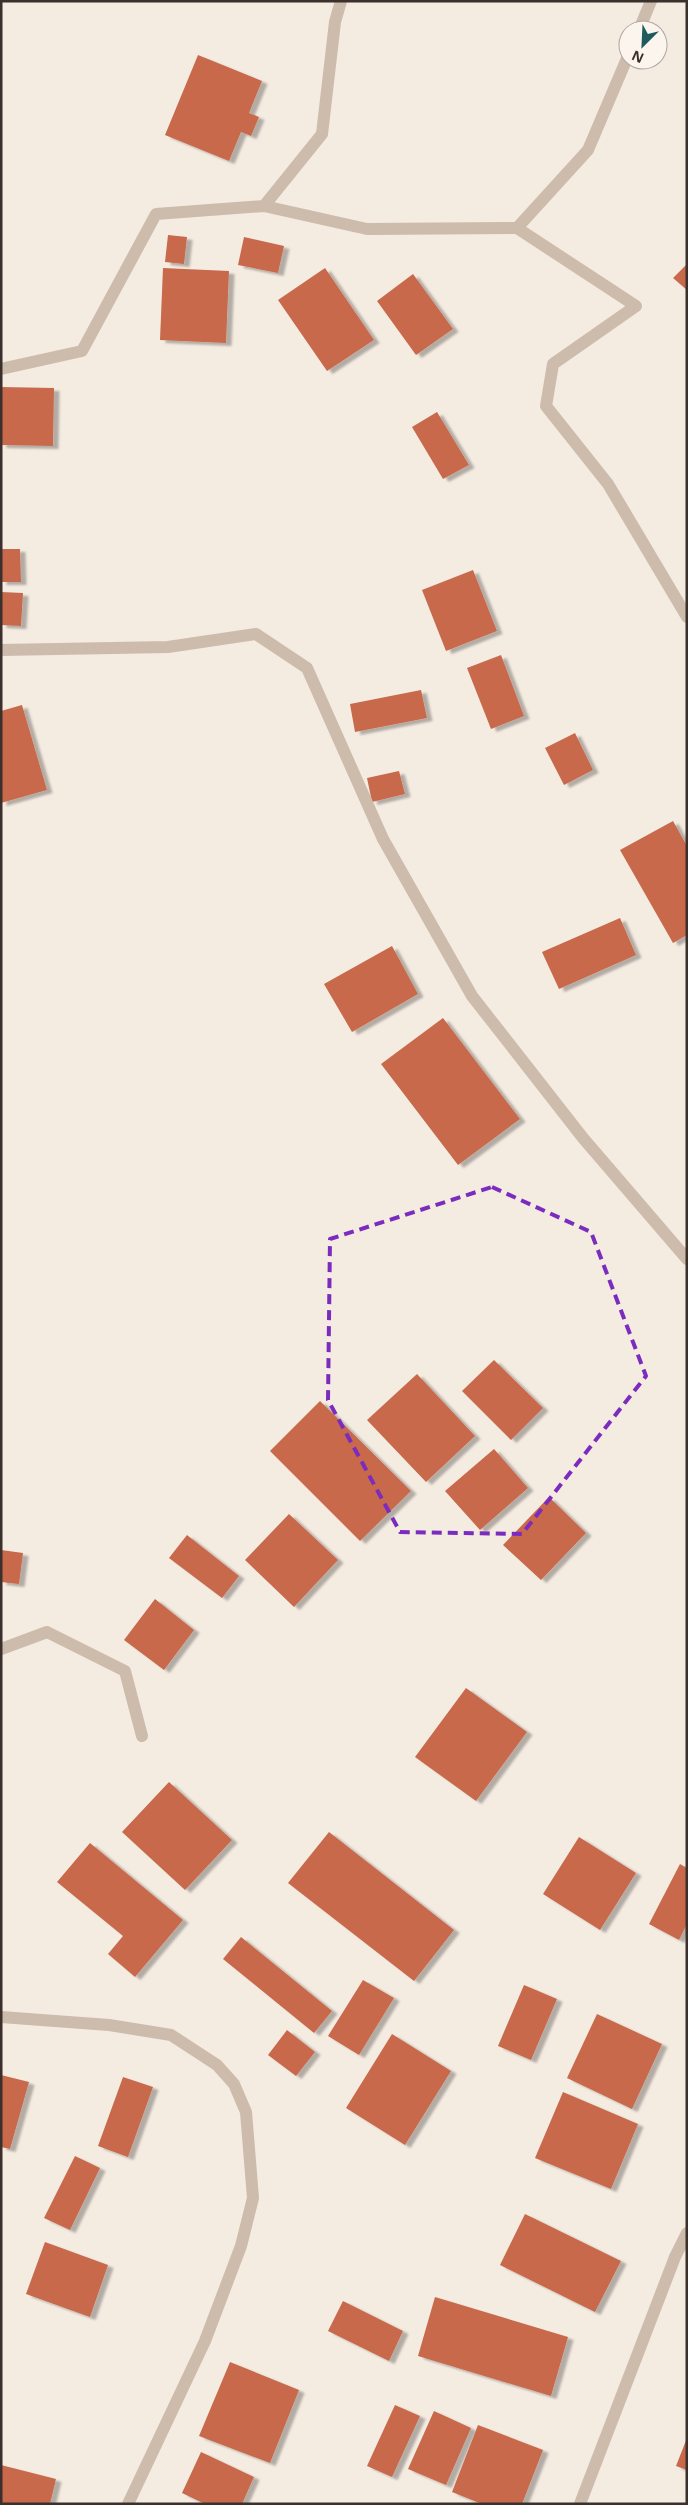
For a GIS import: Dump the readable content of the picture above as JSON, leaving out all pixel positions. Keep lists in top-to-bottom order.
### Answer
{
  "north": "bottom left"
}
